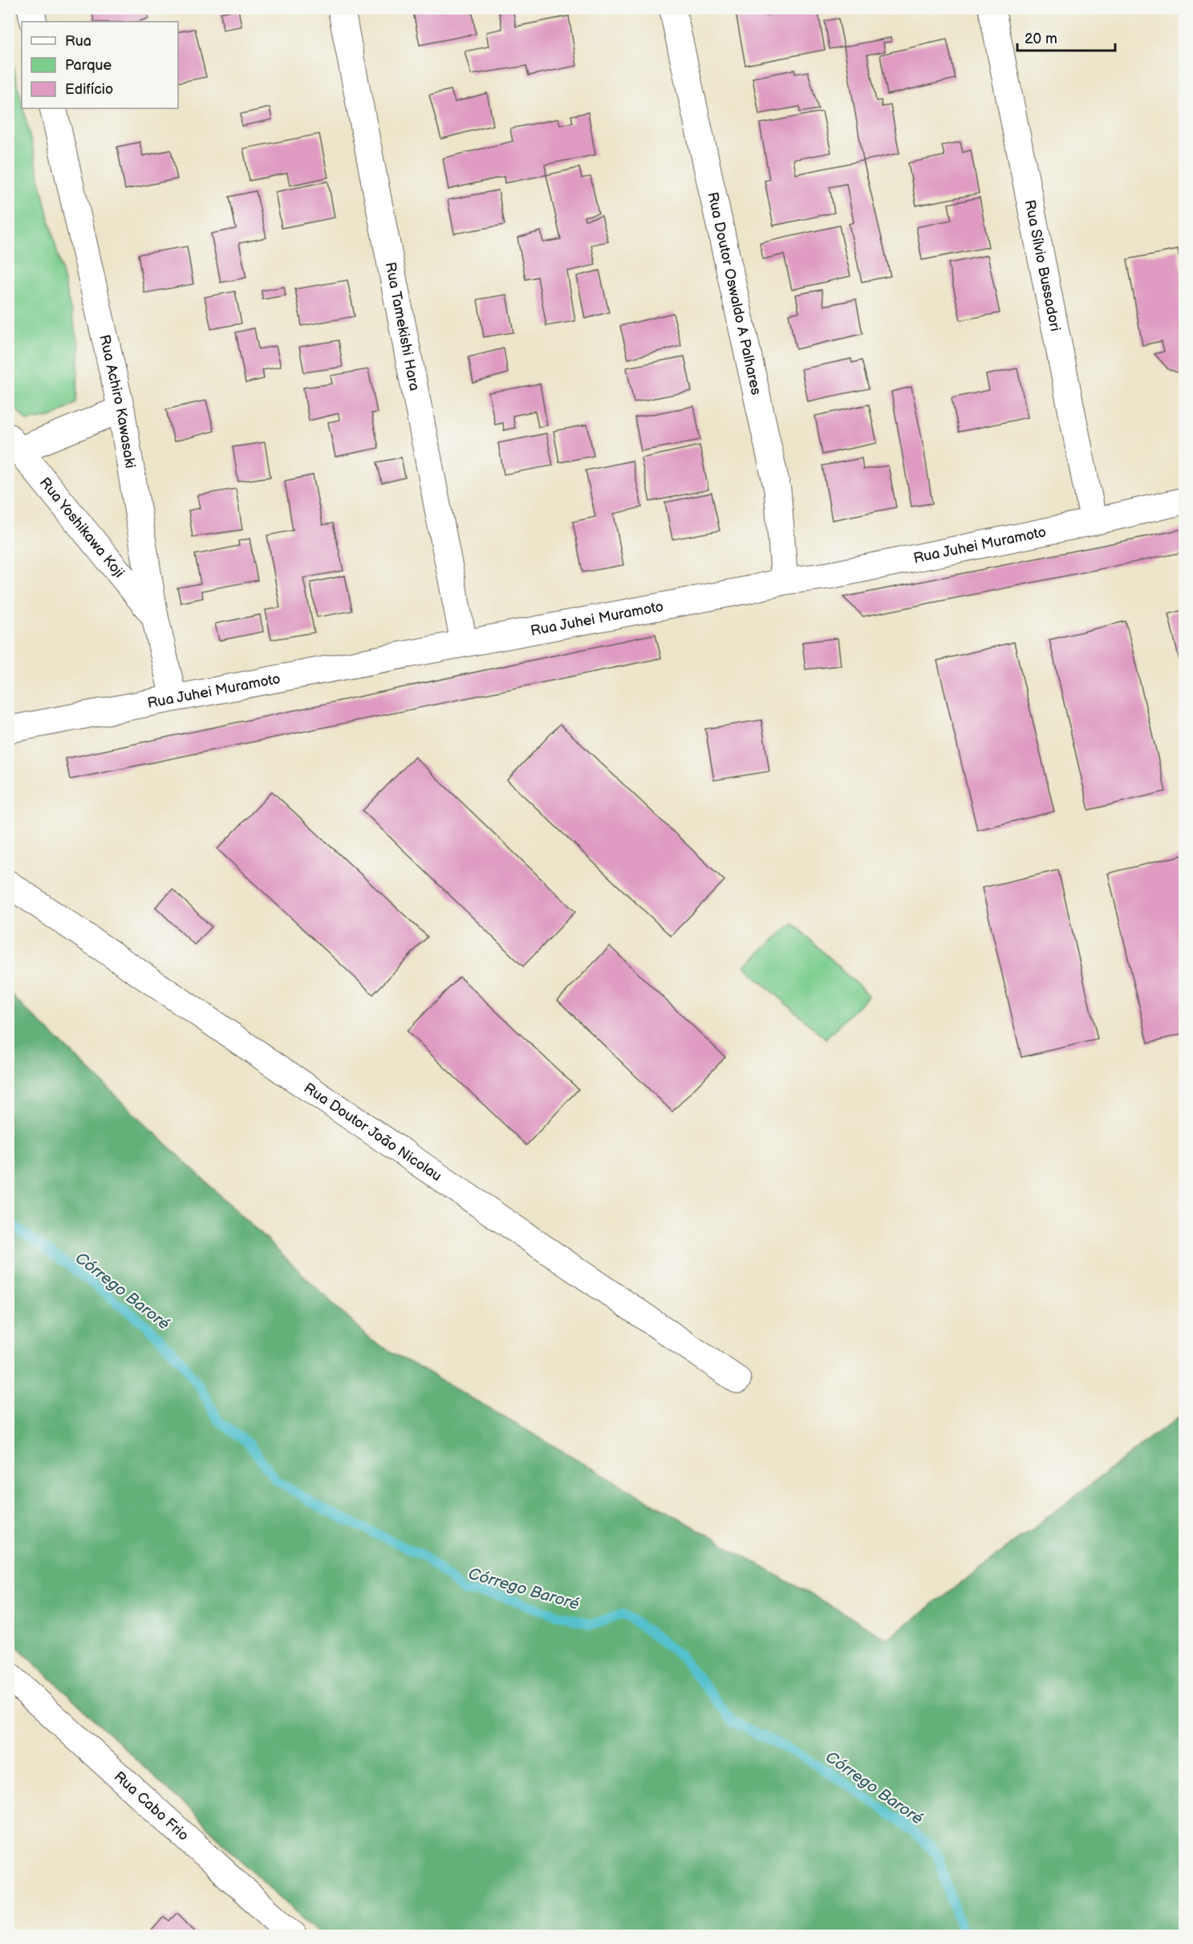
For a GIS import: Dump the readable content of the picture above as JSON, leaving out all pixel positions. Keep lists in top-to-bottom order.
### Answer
{
  "streets": {
    "street": [
      "Rua Sílvio Bussadori",
      "Rua Doutor Oswaldo A Palhares",
      "Rua Tamekishi Hara",
      "Rua Achiro Kawasaki",
      "Rua Yoshikawa Koji",
      "Rua Juhei Muramoto",
      "Rua Doutor João Nicolau",
      "Rua Cabo Frio"
    ]
  },
  "crossings": [
    ["Rua Sílvio Bussadori", "Rua Juhei Muramoto"],
    ["Rua Doutor Oswaldo A Palhares", "Rua Juhei Muramoto"],
    ["Rua Tamekishi Hara", "Rua Juhei Muramoto"],
    ["Rua Achiro Kawasaki", "Rua Yoshikawa Koji"],
    ["Rua Achiro Kawasaki", "Rua Juhei Muramoto"]
  ],
  "water": ["Córrego Baroré"],
  "legend": ["Rua", "Parque", "Edifício"],
  "scale_bar": "20 m"
}
